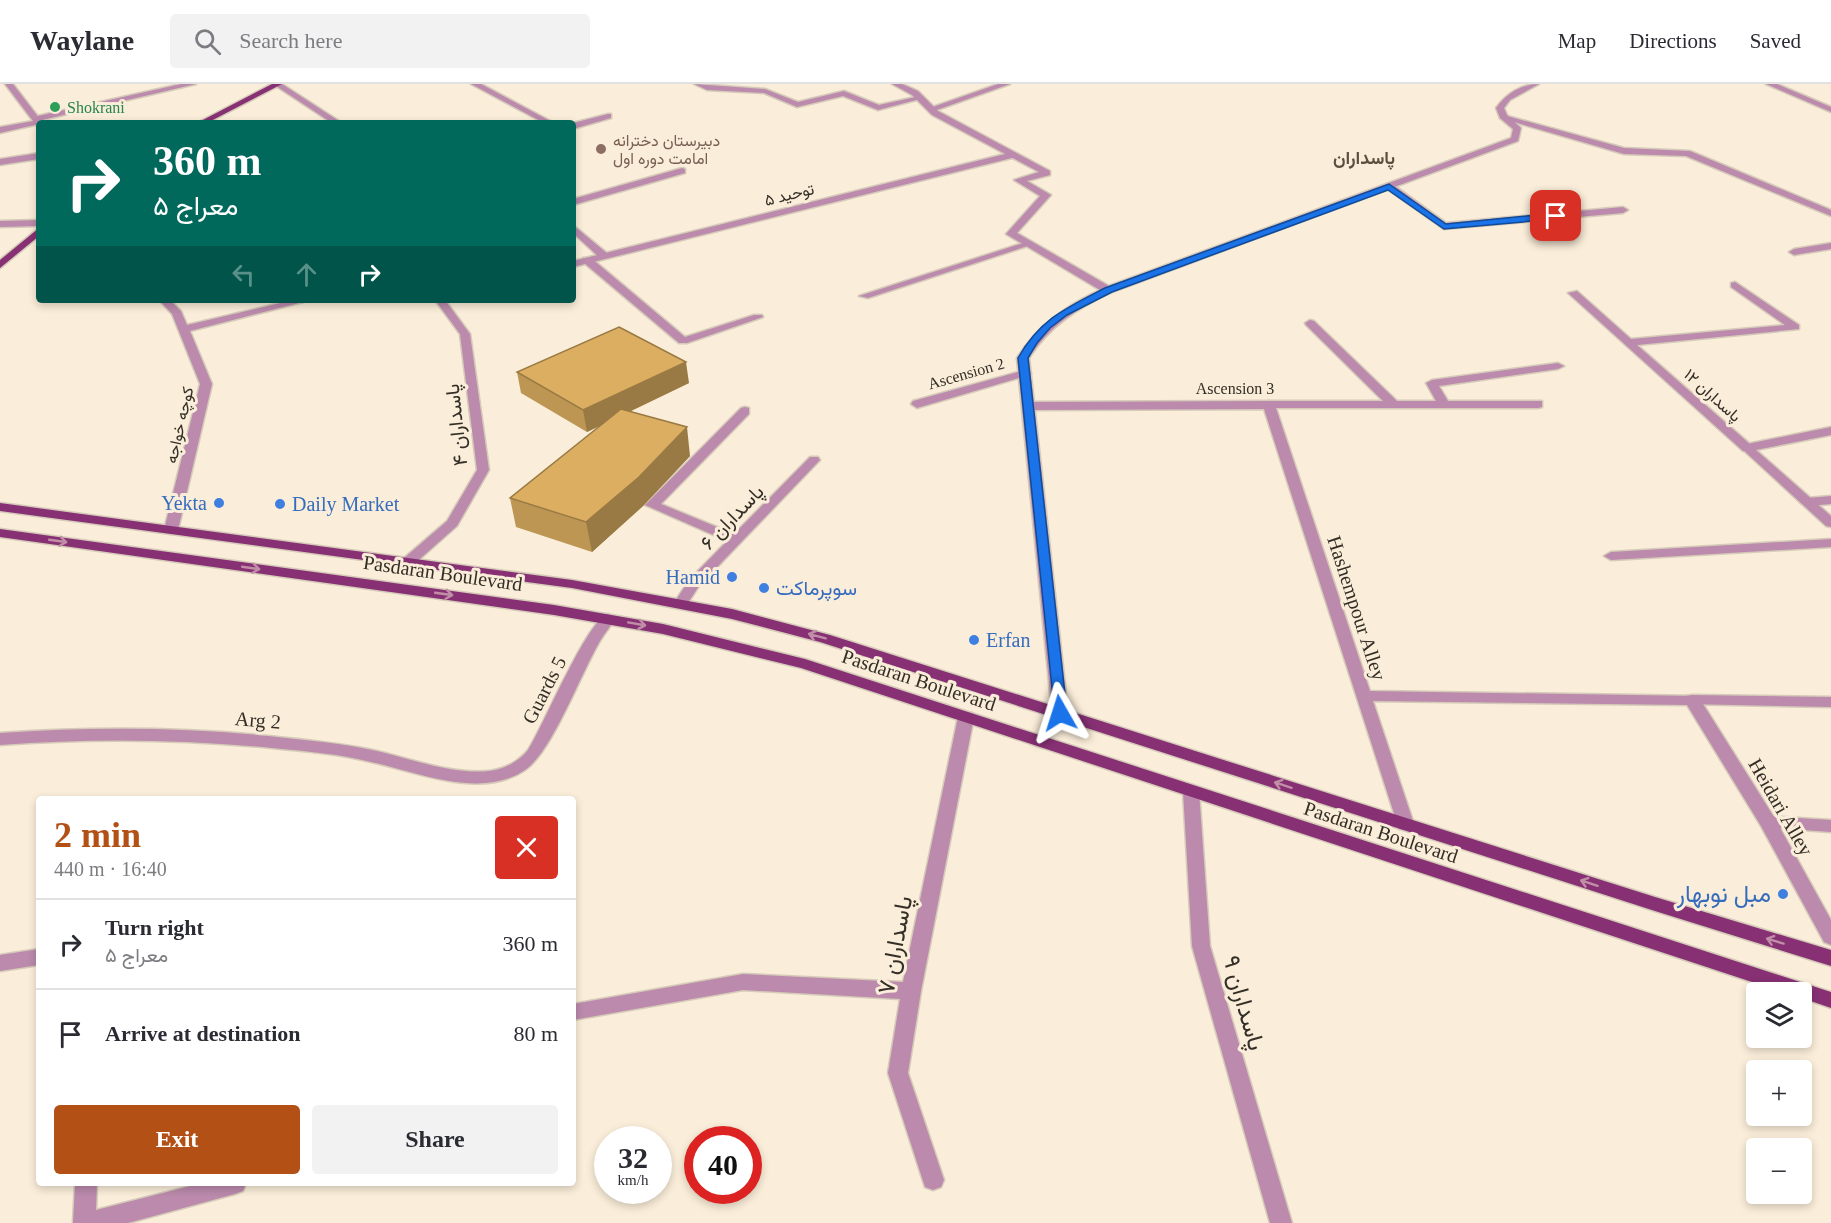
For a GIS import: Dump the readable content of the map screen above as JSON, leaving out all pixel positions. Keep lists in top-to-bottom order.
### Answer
{
  "streets": {
    "main road": ["Pasdaran Boulevard"],
    "street": [
      "توحید ۵",
      "Ascension 2",
      "Ascension 3",
      "پاسداران ۱۲",
      "کوچه خواجه",
      "پاسداران ۴",
      "پاسداران ۶",
      "Hashempour Alley",
      "Guards 5",
      "Arg 2",
      "Heidari Alley",
      "پاسداران ۷",
      "پاسداران ۹"
    ]
  },
  "crossings": [
    ["Ascension 3", "Hashempour Alley"],
    ["کوچه خواجه", "Pasdaran Boulevard"],
    ["پاسداران ۴", "Pasdaran Boulevard"],
    ["پاسداران ۶", "Pasdaran Boulevard"],
    ["Pasdaran Boulevard", "Hashempour Alley"],
    ["Pasdaran Boulevard", "Guards 5"],
    ["Pasdaran Boulevard", "پاسداران ۷"],
    ["Pasdaran Boulevard", "پاسداران ۹"],
    ["Guards 5", "Arg 2"]
  ],
  "districts": ["پاسداران"],
  "places": [
    "Shokrani",
    "دبیرستان دخترانه امامت دوره اول",
    "Yekta",
    "Daily Market",
    "Hamid",
    "سوپرماکت",
    "Erfan",
    "مبل نوبهار"
  ],
  "page": {
    "header": "Waylane",
    "search": "Search here",
    "nav": ["Map", "Directions", "Saved"],
    "turn": ["360 m", "معراج ۵"],
    "heading": ["2 min", "440 m · 16:40"],
    "list": [
      {
        "name": "Turn right",
        "note": "معراج ۵",
        "value": "360 m"
      },
      {
        "name": "Arrive at destination",
        "value": "80 m"
      }
    ],
    "map_buttons": ["+", "−"],
    "buttons": ["Exit", "Share"],
    "speed": "32 km/h",
    "limit": "40"
  }
}
